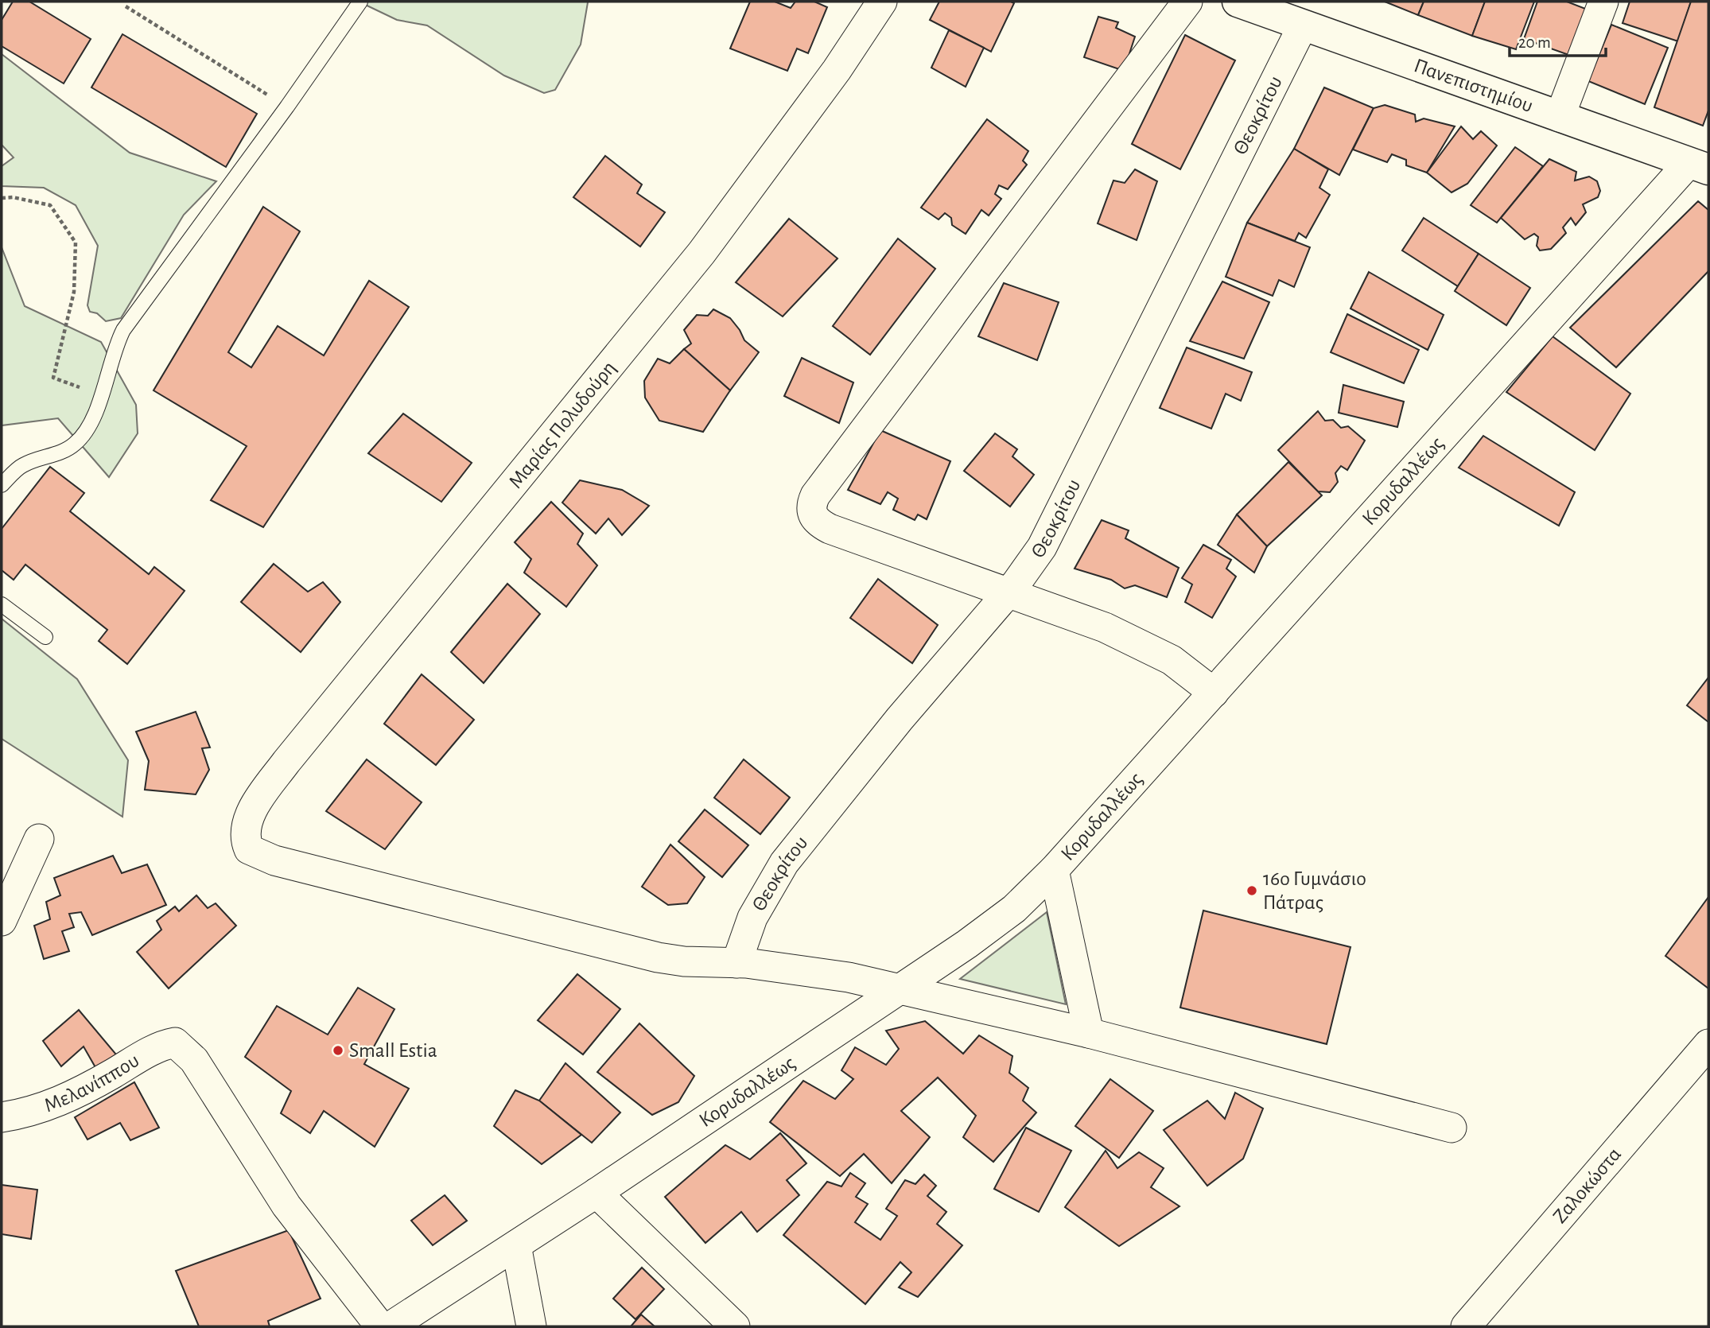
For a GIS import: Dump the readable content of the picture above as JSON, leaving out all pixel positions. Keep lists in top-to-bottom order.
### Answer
{
  "streets": {
    "main road": ["Πανεπιστημίου"],
    "street": [
      "Θεοκρίτου",
      "Μαρίας Πολυδούρη",
      "Κορυδαλλέως",
      "Μελανίππου",
      "Ζαλοκώστα"
    ]
  },
  "crossings": [
    ["Πανεπιστημίου", "Θεοκρίτου"],
    ["Πανεπιστημίου", "Κορυδαλλέως"],
    ["Θεοκρίτου", "Μαρίας Πολυδούρη"]
  ],
  "places": ["16ο Γυμνάσιο Πάτρας", "Small Estia"],
  "scale_bar": "20 m"
}
